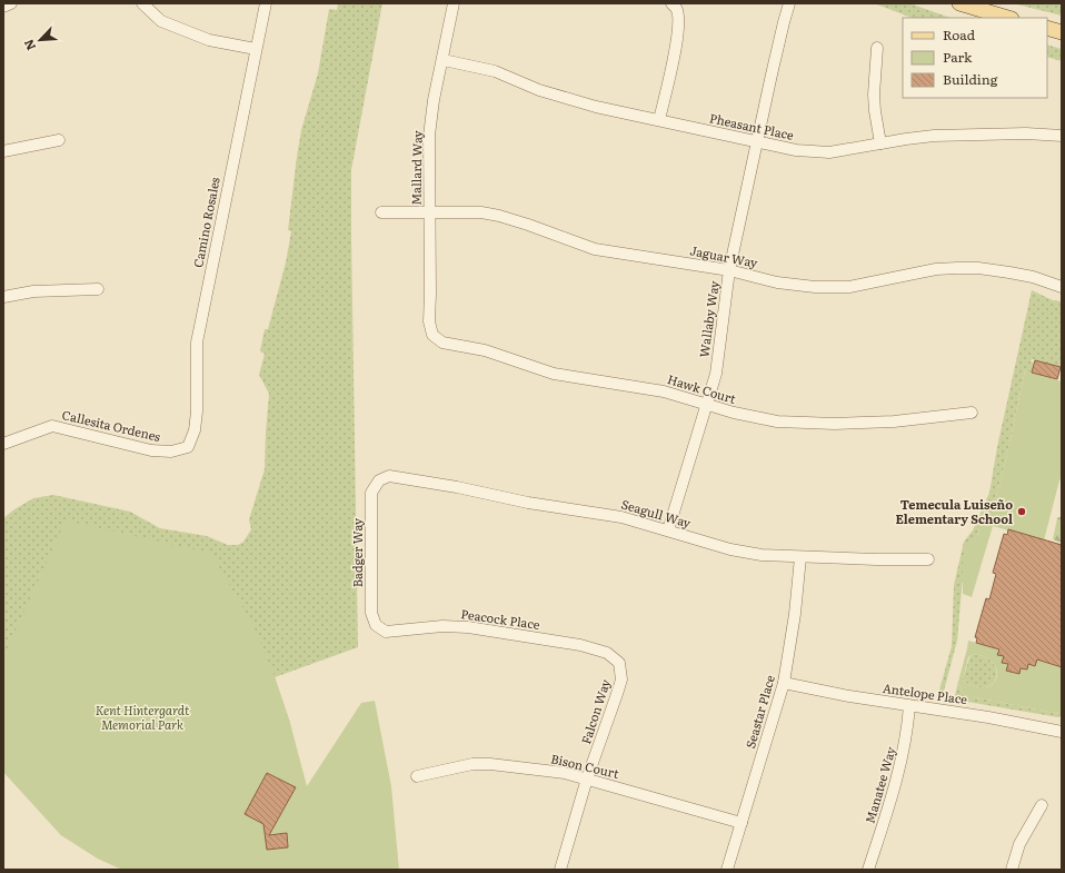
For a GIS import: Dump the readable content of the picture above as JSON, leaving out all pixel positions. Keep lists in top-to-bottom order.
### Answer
{
  "streets": {
    "street": [
      "Pheasant Place",
      "Mallard Way",
      "Camino Rosales",
      "Jaguar Way",
      "Wallaby Way",
      "Hawk Court",
      "Callesita Ordenes",
      "Seagull Way",
      "Badger Way",
      "Peacock Place",
      "Antelope Place",
      "Falcon Way",
      "Seastar Place",
      "Bison Court",
      "Manatee Way"
    ]
  },
  "crossings": [
    ["Pheasant Place", "Mallard Way"],
    ["Pheasant Place", "Wallaby Way"],
    ["Mallard Way", "Jaguar Way"],
    ["Mallard Way", "Hawk Court"],
    ["Camino Rosales", "Callesita Ordenes"],
    ["Jaguar Way", "Wallaby Way"],
    ["Wallaby Way", "Hawk Court"],
    ["Wallaby Way", "Seagull Way"],
    ["Seagull Way", "Badger Way"],
    ["Seagull Way", "Seastar Place"],
    ["Badger Way", "Peacock Place"],
    ["Peacock Place", "Falcon Way"],
    ["Antelope Place", "Seastar Place"],
    ["Antelope Place", "Manatee Way"],
    ["Falcon Way", "Bison Court"],
    ["Seastar Place", "Bison Court"]
  ],
  "parks": ["Kent Hintergardt Memorial Park"],
  "places": ["Temecula Luiseño Elementary School"],
  "legend": ["Road", "Park", "Building"],
  "north": "bottom left"
}
